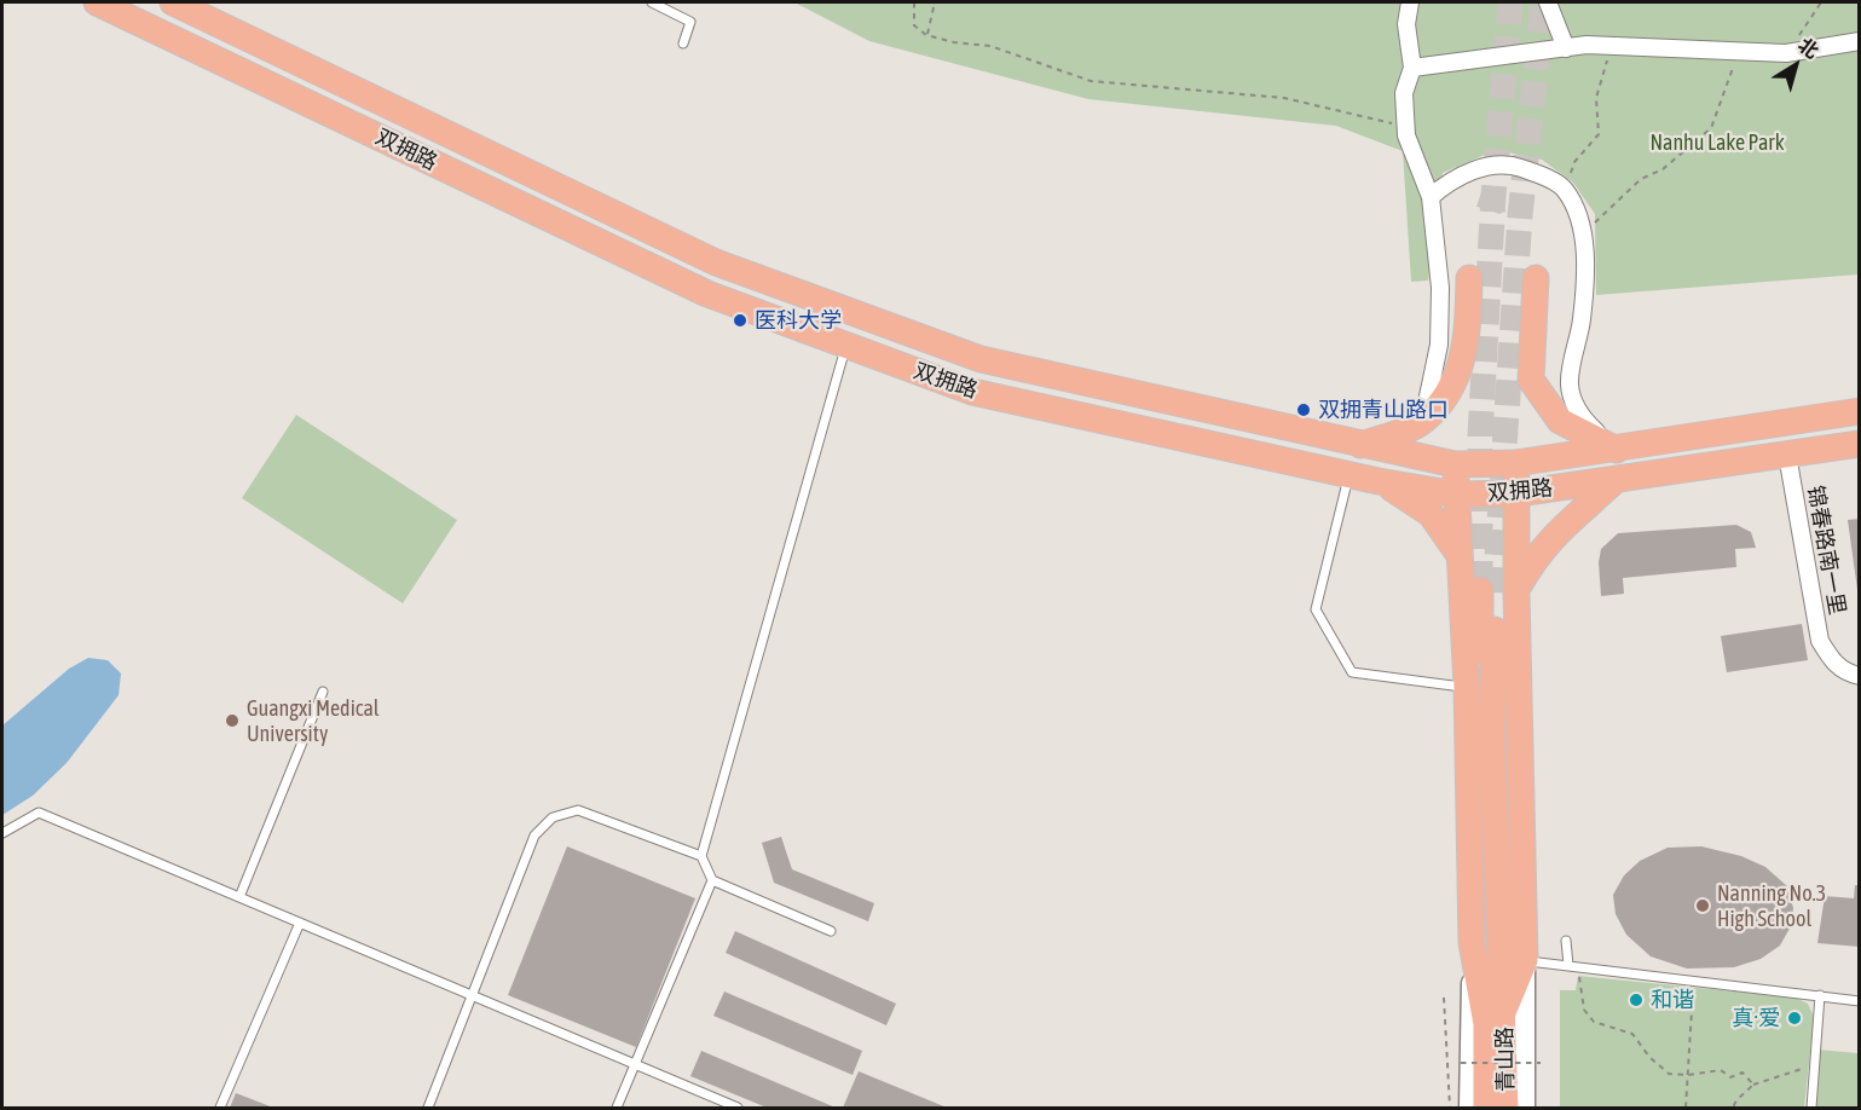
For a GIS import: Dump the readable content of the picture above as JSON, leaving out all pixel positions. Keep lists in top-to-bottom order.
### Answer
{
  "streets": {
    "main road": ["双拥路", "青山路"],
    "street": ["锦春路南一里"]
  },
  "crossings": [
    ["双拥路", "锦春路南一里"]
  ],
  "parks": ["Nanhu Lake Park"],
  "places": [
    "医科大学",
    "双拥青山路口",
    "Guangxi Medical University",
    "Nanning No.3 High School",
    "和谐",
    "真·爱"
  ],
  "north": "top right"
}
